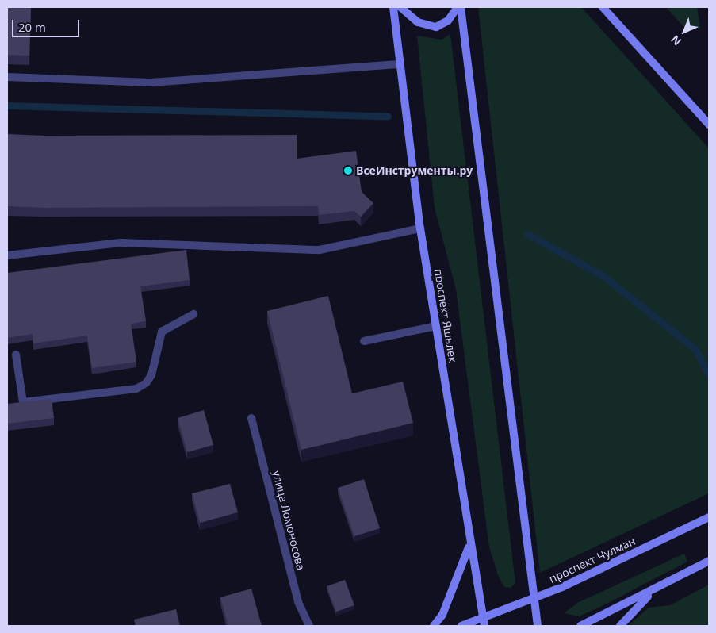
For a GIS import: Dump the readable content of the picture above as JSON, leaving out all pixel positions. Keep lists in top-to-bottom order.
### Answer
{
  "streets": {
    "main road": ["проспект Яшьлек", "проспект Чулман"],
    "street": ["улица Ломоносова"]
  },
  "crossings": [
    ["проспект Яшьлек", "проспект Чулман"]
  ],
  "places": ["ВсеИнструменты.ру"],
  "scale_bar": "20 m",
  "north": "bottom left"
}
